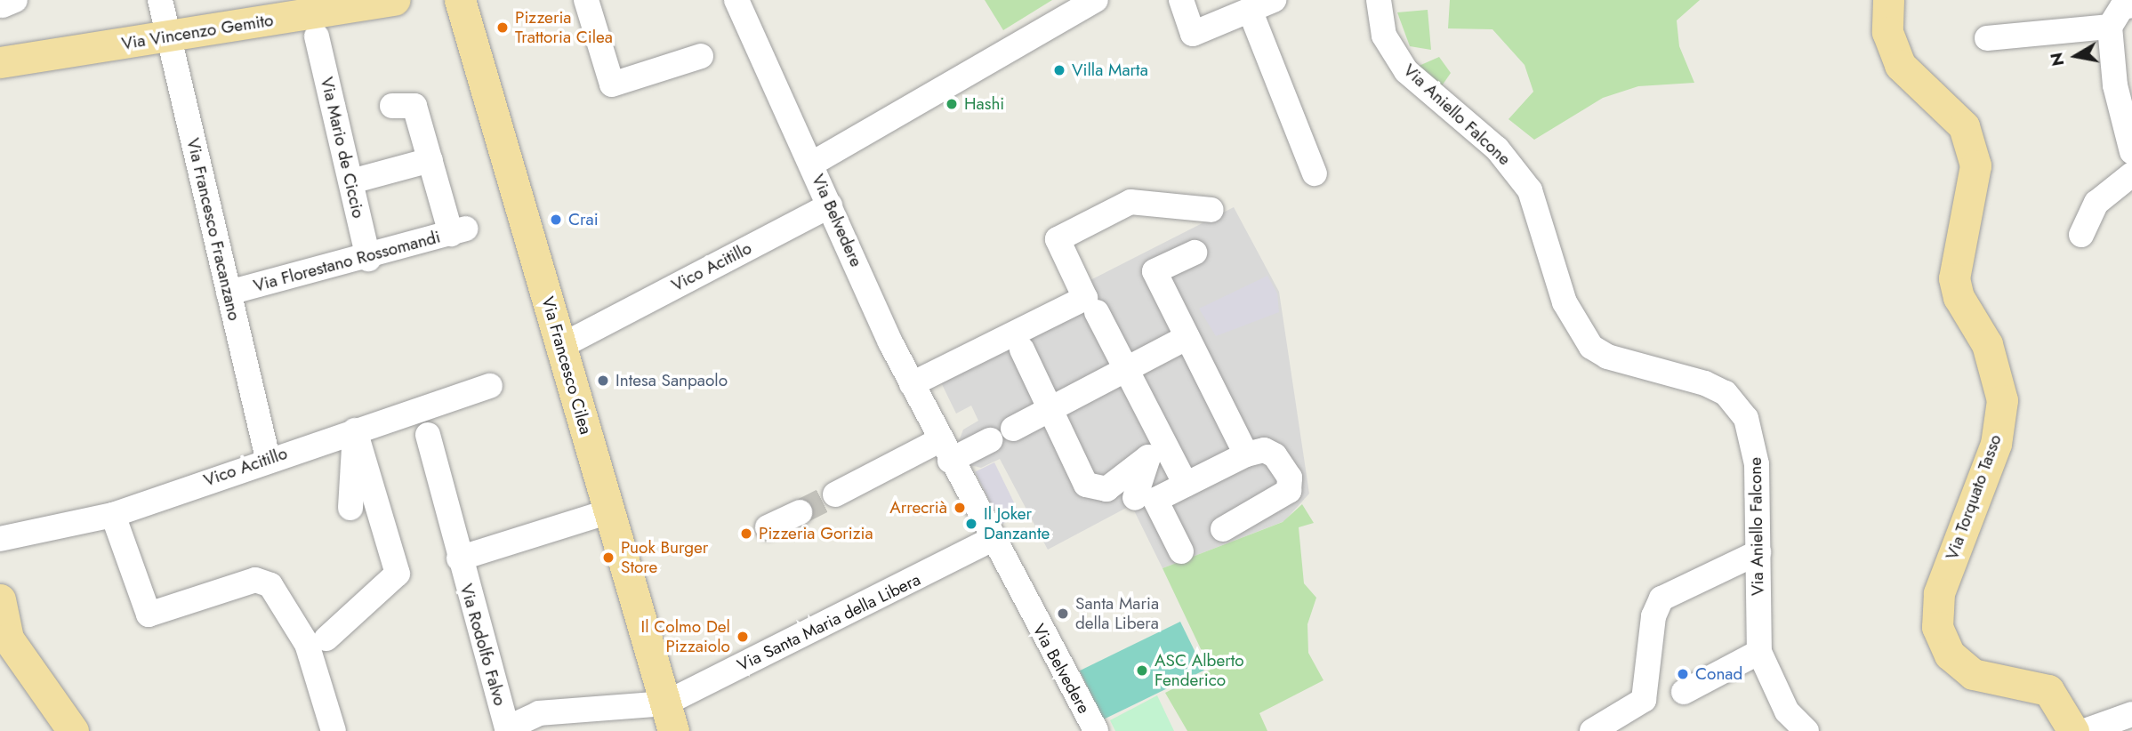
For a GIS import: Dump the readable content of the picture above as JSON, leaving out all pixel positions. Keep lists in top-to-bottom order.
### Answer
{
  "streets": {
    "main road": ["Via Vincenzo Gemito", "Via Francesco Cilea", "Via Torquato Tasso"],
    "street": [
      "Via Aniello Falcone",
      "Via Mario de Ciccio",
      "Via Belvedere",
      "Via Francesco Fracanzano",
      "Via Florestano Rossomandi",
      "Vico Acitillo",
      "Via Santa Maria della Libera",
      "Via Rodolfo Falvo"
    ]
  },
  "crossings": [
    ["Via Vincenzo Gemito", "Via Francesco Fracanzano"],
    ["Via Mario de Ciccio", "Via Florestano Rossomandi"],
    ["Via Belvedere", "Vico Acitillo"],
    ["Via Belvedere", "Via Santa Maria della Libera"],
    ["Via Francesco Fracanzano", "Via Florestano Rossomandi"],
    ["Via Francesco Fracanzano", "Vico Acitillo"],
    ["Vico Acitillo", "Via Francesco Cilea"],
    ["Via Francesco Cilea", "Via Santa Maria della Libera"]
  ],
  "places": [
    "Pizzeria Trattoria Cilea",
    "Villa Marta",
    "Hashi",
    "Crai",
    "Intesa Sanpaolo",
    "Arrecrià",
    "Il Joker Danzante",
    "Pizzeria Gorizia",
    "Puok Burger Store",
    "Santa Maria della Libera",
    "Il Colmo Del Pizzaiolo",
    "ASC Alberto Fenderico",
    "Conad"
  ],
  "north": "left"
}
